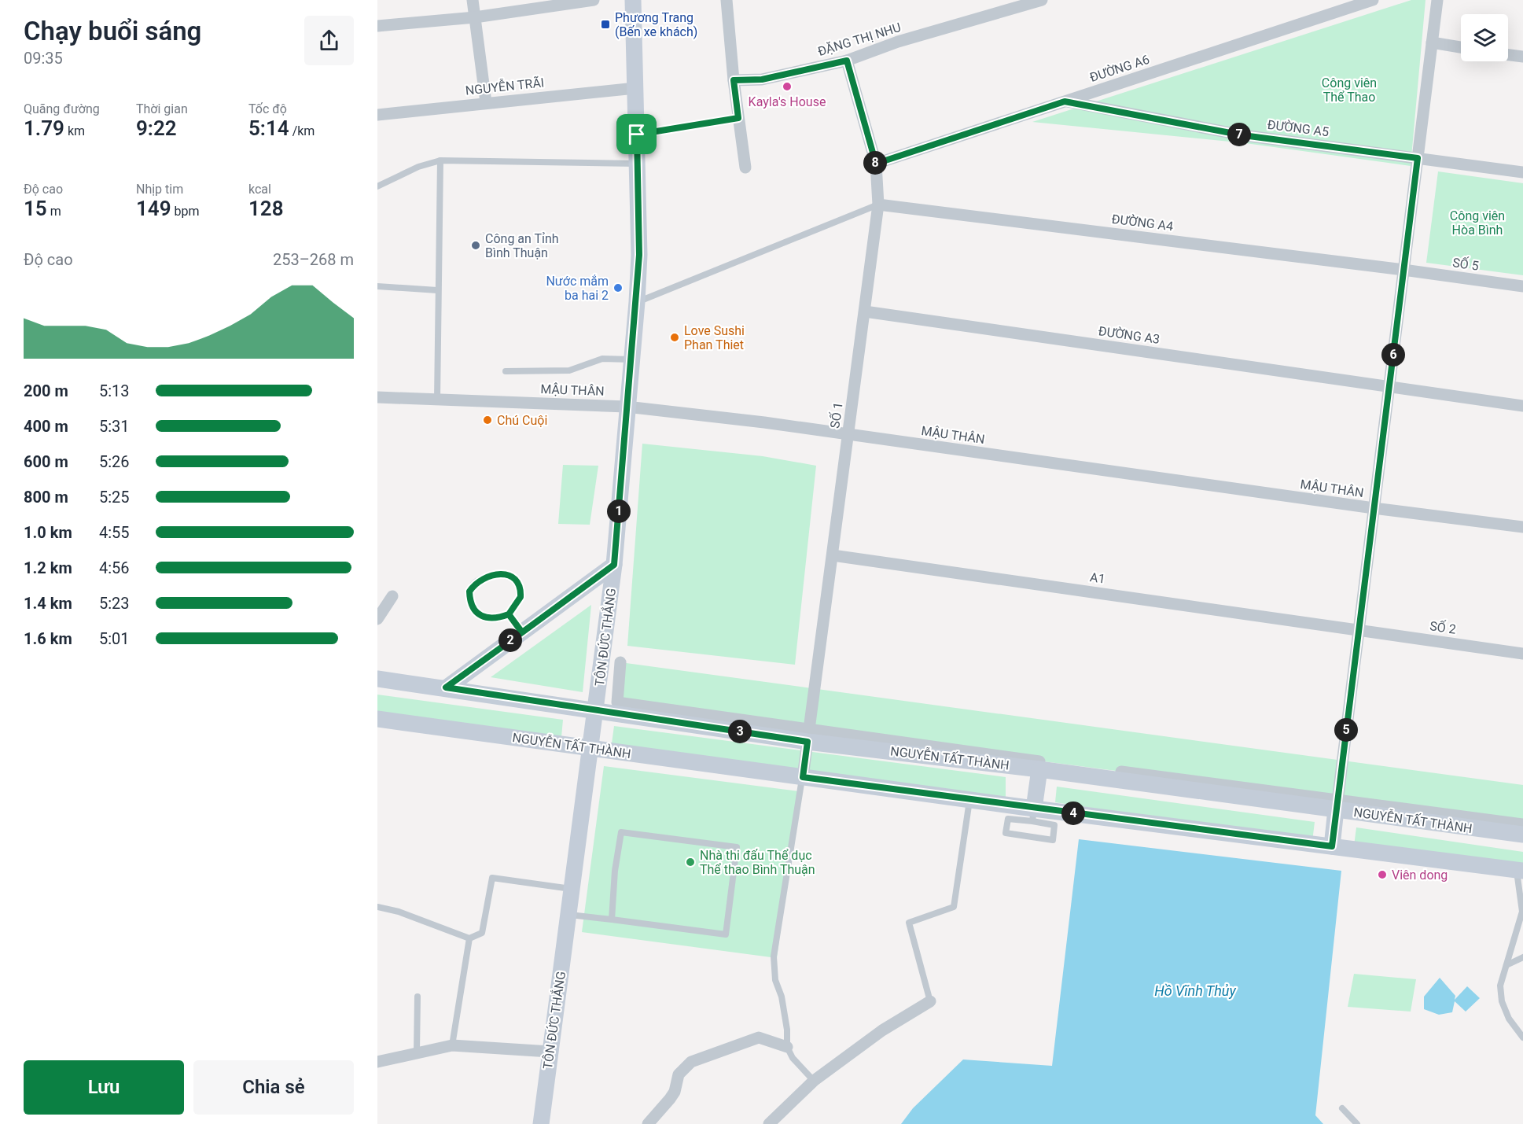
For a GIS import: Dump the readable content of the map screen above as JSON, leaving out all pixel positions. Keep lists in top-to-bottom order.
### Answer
{
  "streets": {
    "street": [
      "ĐẶNG THỊ NHU",
      "ĐƯỜNG A6",
      "NGUYỄN TRÃI",
      "ĐƯỜNG A5",
      "ĐƯỜNG A4",
      "SỐ 5",
      "ĐƯỜNG A3",
      "MẬU THÂN",
      "SỐ 1",
      "A1",
      "SỐ 2",
      "TÔN ĐỨC THẮNG",
      "NGUYỄN TẤT THÀNH"
    ]
  },
  "crossings": [
    ["ĐẶNG THỊ NHU", "SỐ 1"],
    ["ĐƯỜNG A6", "ĐƯỜNG A5"],
    ["ĐƯỜNG A6", "SỐ 1"],
    ["NGUYỄN TRÃI", "TÔN ĐỨC THẮNG"],
    ["ĐƯỜNG A4", "SỐ 5"],
    ["ĐƯỜNG A4", "SỐ 1"],
    ["ĐƯỜNG A3", "SỐ 1"],
    ["MẬU THÂN", "SỐ 1"],
    ["MẬU THÂN", "TÔN ĐỨC THẮNG"],
    ["SỐ 1", "A1"],
    ["SỐ 1", "NGUYỄN TẤT THÀNH"],
    ["A1", "SỐ 2"],
    ["TÔN ĐỨC THẮNG", "NGUYỄN TẤT THÀNH"]
  ],
  "water": ["Hồ Vĩnh Thủy"],
  "parks": ["Công viên Thể Thao", "Công viên Hòa Bình"],
  "places": {
    "transit": ["Phương Trang (Bến xe khách)"],
    "other": [
      "Kayla's House",
      "Công an Tỉnh Bình Thuận",
      "Nước mắm ba hai 2",
      "Love Sushi Phan Thiet",
      "Chú Cuội",
      "Nhà thi đấu Thể dục Thể thao Bình Thuận",
      "Viên dong"
    ]
  },
  "page": {
    "heading": ["Chạy buổi sáng", "09:35"],
    "stats": [
      ["Quãng đường", "1.79 km"],
      ["Thời gian", "9:22"],
      ["Tốc độ", "5:14 /km"],
      ["Độ cao", "15 m"],
      ["Nhịp tim", "149 bpm"],
      ["kcal", "128"]
    ],
    "pins": [
      "7",
      "8",
      "6",
      "1",
      "2",
      "5",
      "3",
      "4"
    ],
    "chart": ["Độ cao", "253–268 m"],
    "list": [
      {
        "name": "200 m",
        "note": "5:13"
      },
      {
        "name": "400 m",
        "note": "5:31"
      },
      {
        "name": "600 m",
        "note": "5:26"
      },
      {
        "name": "800 m",
        "note": "5:25"
      },
      {
        "name": "1.0 km",
        "note": "4:55"
      },
      {
        "name": "1.2 km",
        "note": "4:56"
      },
      {
        "name": "1.4 km",
        "note": "5:23"
      },
      {
        "name": "1.6 km",
        "note": "5:01"
      }
    ],
    "buttons": ["Lưu", "Chia sẻ"]
  }
}
